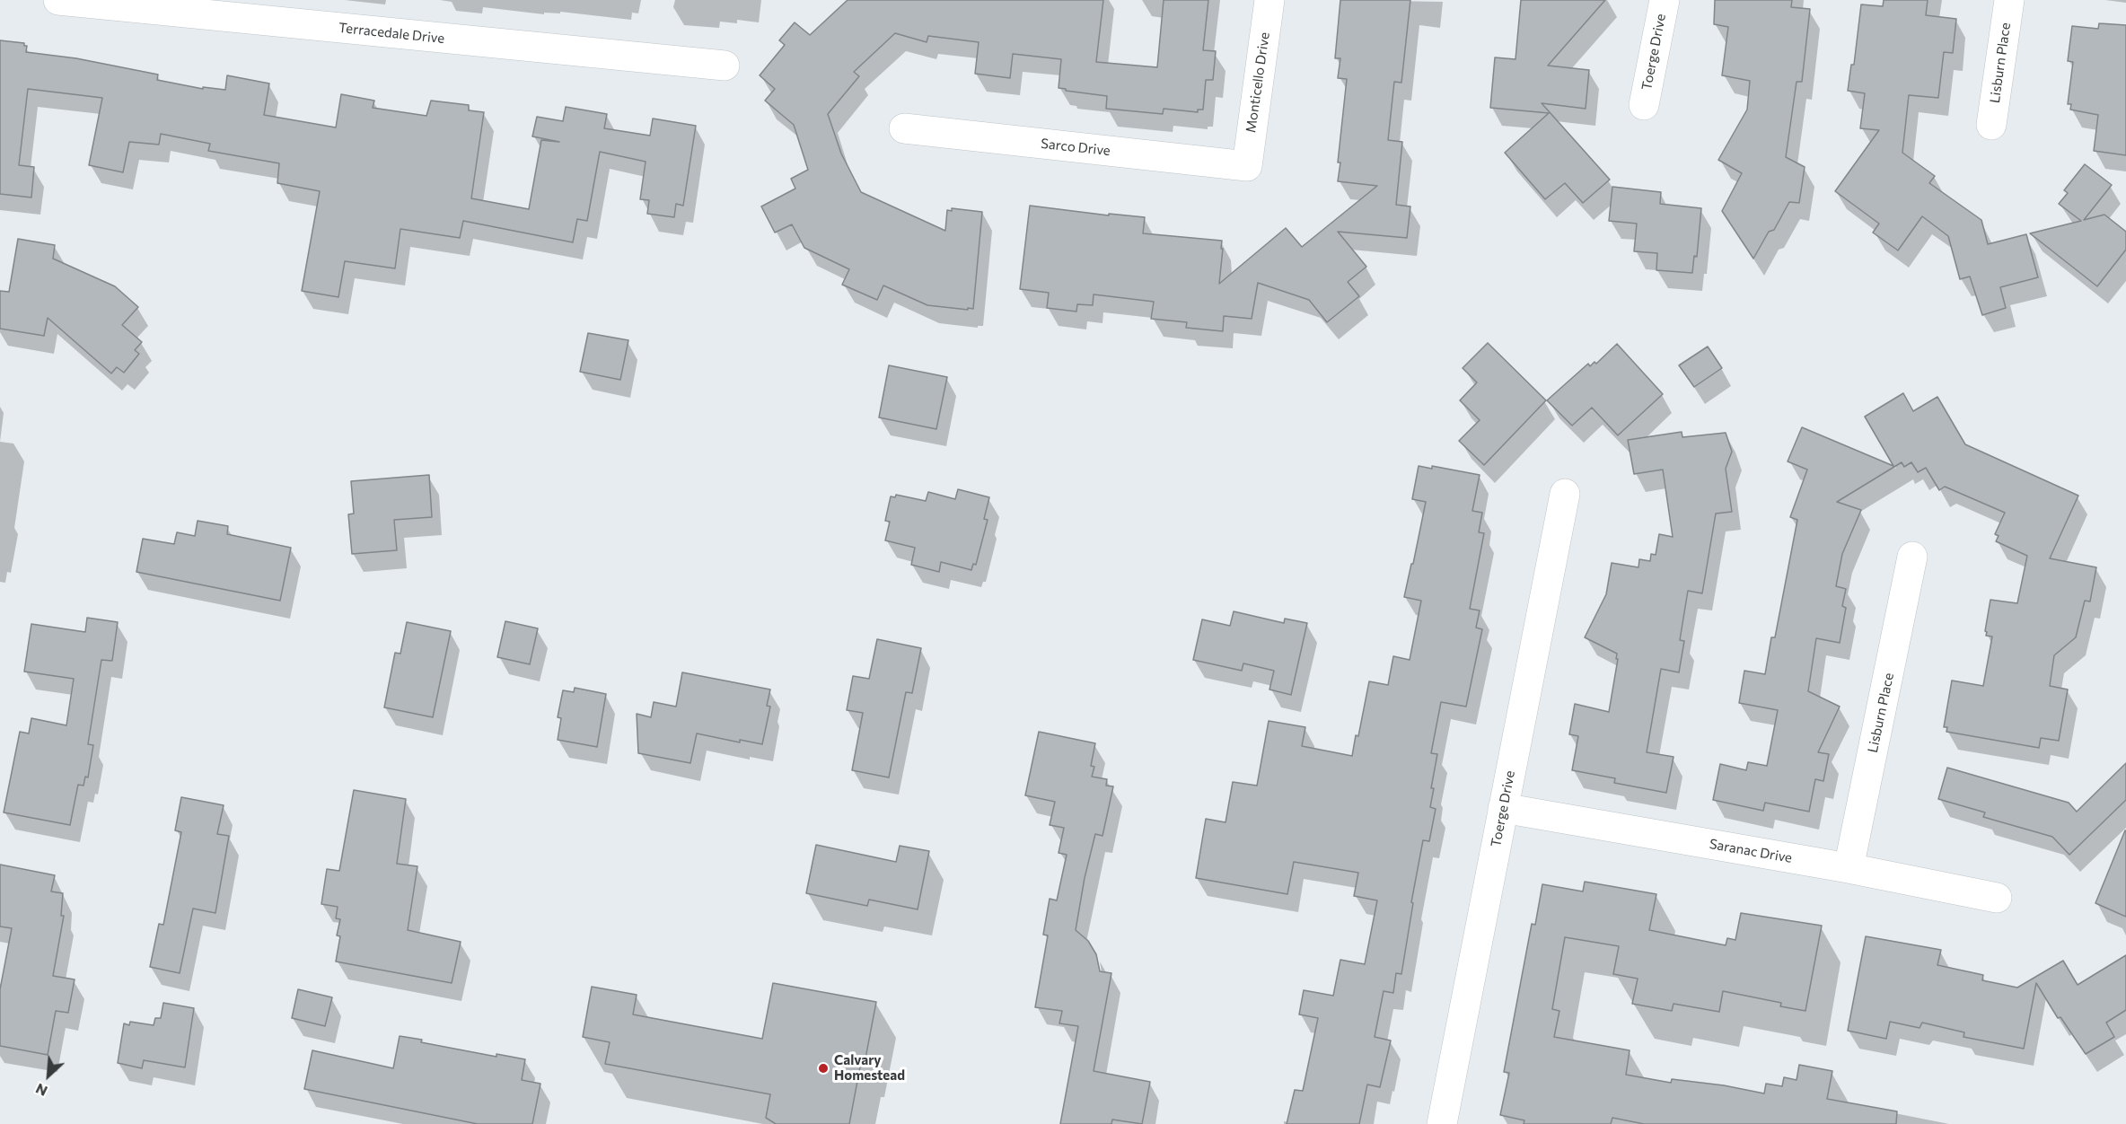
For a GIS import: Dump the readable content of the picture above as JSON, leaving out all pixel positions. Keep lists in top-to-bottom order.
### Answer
{
  "streets": {
    "street": [
      "Terracedale Drive",
      "Toerge Drive",
      "Lisburn Place",
      "Monticello Drive",
      "Sarco Drive",
      "Saranac Drive"
    ]
  },
  "crossings": [
    ["Toerge Drive", "Saranac Drive"],
    ["Lisburn Place", "Saranac Drive"],
    ["Monticello Drive", "Sarco Drive"]
  ],
  "places": ["Calvary Homestead"],
  "north": "bottom left"
}
